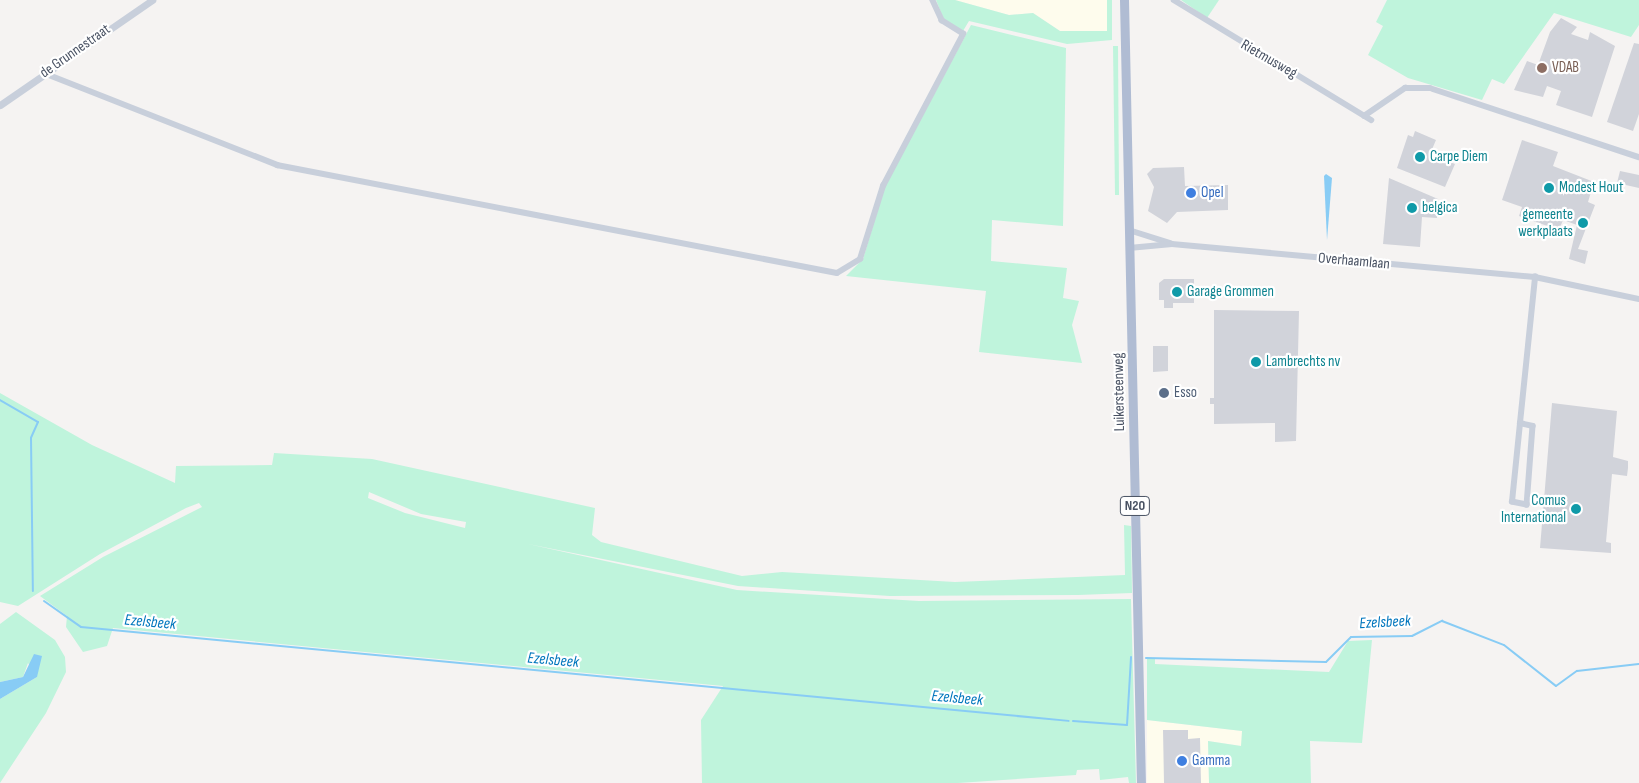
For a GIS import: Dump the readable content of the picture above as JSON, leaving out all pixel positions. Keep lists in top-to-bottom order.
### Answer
{
  "streets": {
    "main road": ["Luikersteenweg", "N20"],
    "street": ["de Grunnestraat", "Rietmusweg", "Overhaamlaan"]
  },
  "crossings": [
    ["Overhaamlaan", "Luikersteenweg"]
  ],
  "water": ["Ezelsbeek"],
  "places": [
    "VDAB",
    "Carpe Diem",
    "Modest Hout",
    "Opel",
    "belgica",
    "gemeente werkplaats",
    "Garage Grommen",
    "Lambrechts nv",
    "Esso",
    "Comus International",
    "Gamma"
  ]
}
